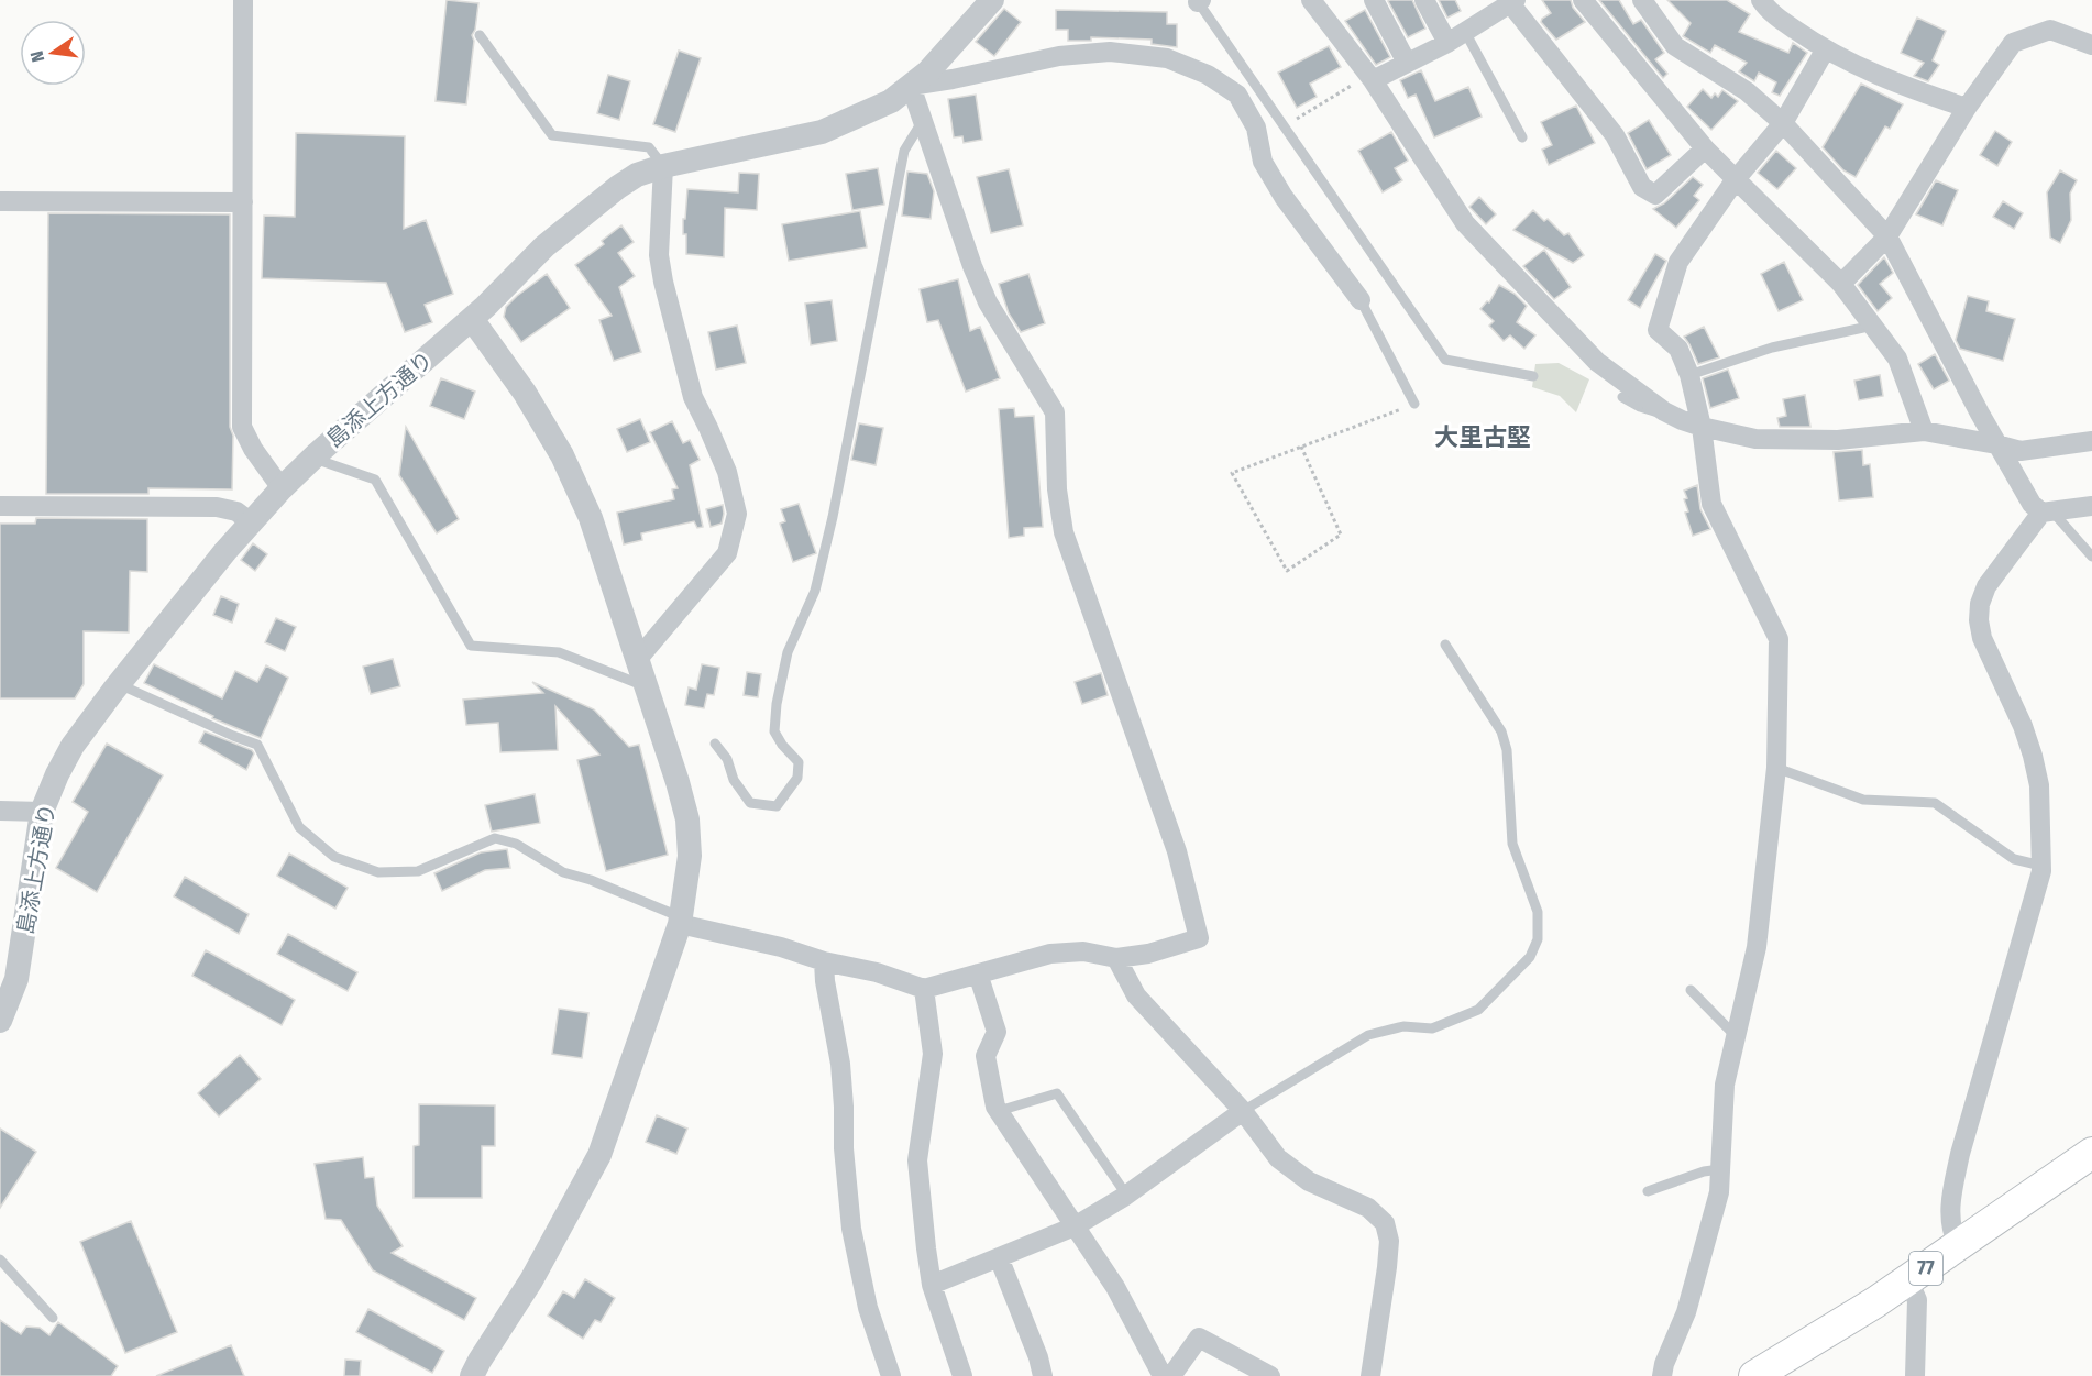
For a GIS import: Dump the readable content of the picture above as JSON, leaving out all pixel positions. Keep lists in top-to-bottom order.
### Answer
{
  "streets": {
    "main road": ["77"],
    "street": ["島添上方通り"]
  },
  "districts": ["大里古堅"],
  "north": "left"
}
